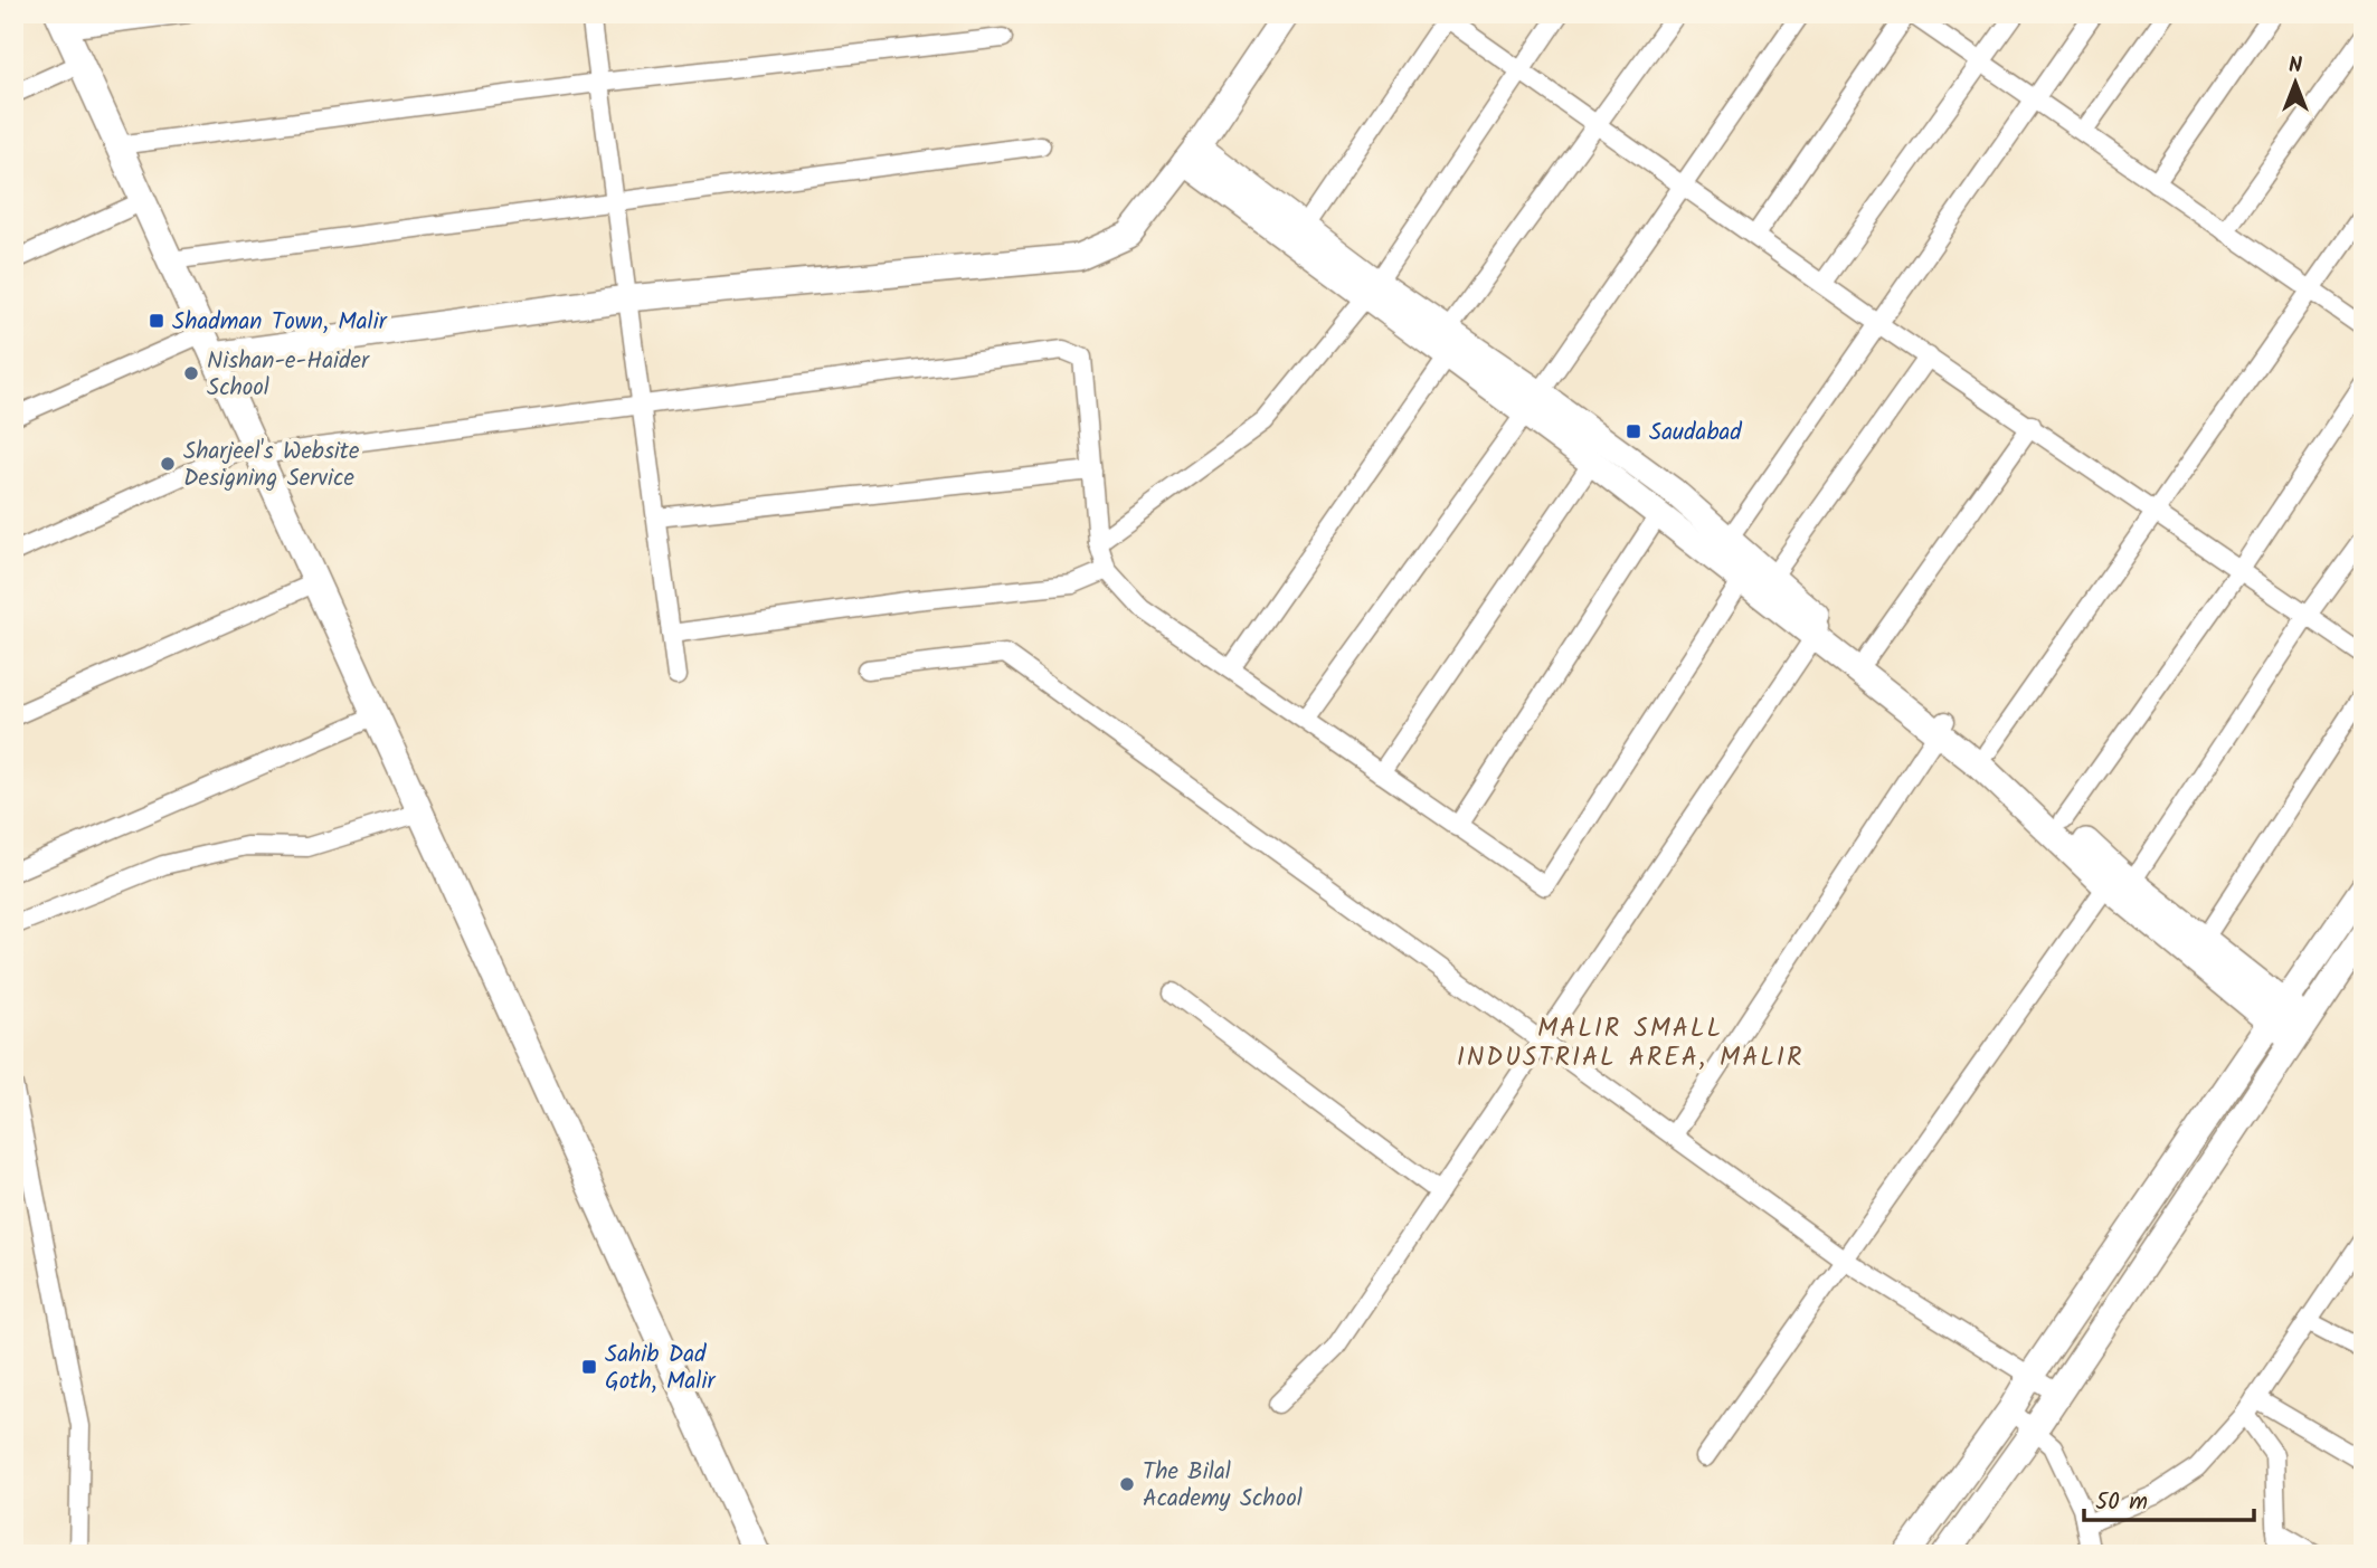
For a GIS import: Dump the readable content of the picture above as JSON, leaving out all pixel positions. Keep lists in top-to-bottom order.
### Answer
{
  "districts": ["MALIR SMALL INDUSTRIAL AREA, MALIR"],
  "places": {
    "transit": ["Shadman Town, Malir", "Saudabad", "Sahib Dad Goth, Malir"],
    "other": ["Nishan-e-Haider School", "Sharjeel's Website Designing Service", "The Bilal Academy School"]
  },
  "scale_bar": "50 m",
  "north": "top"
}
